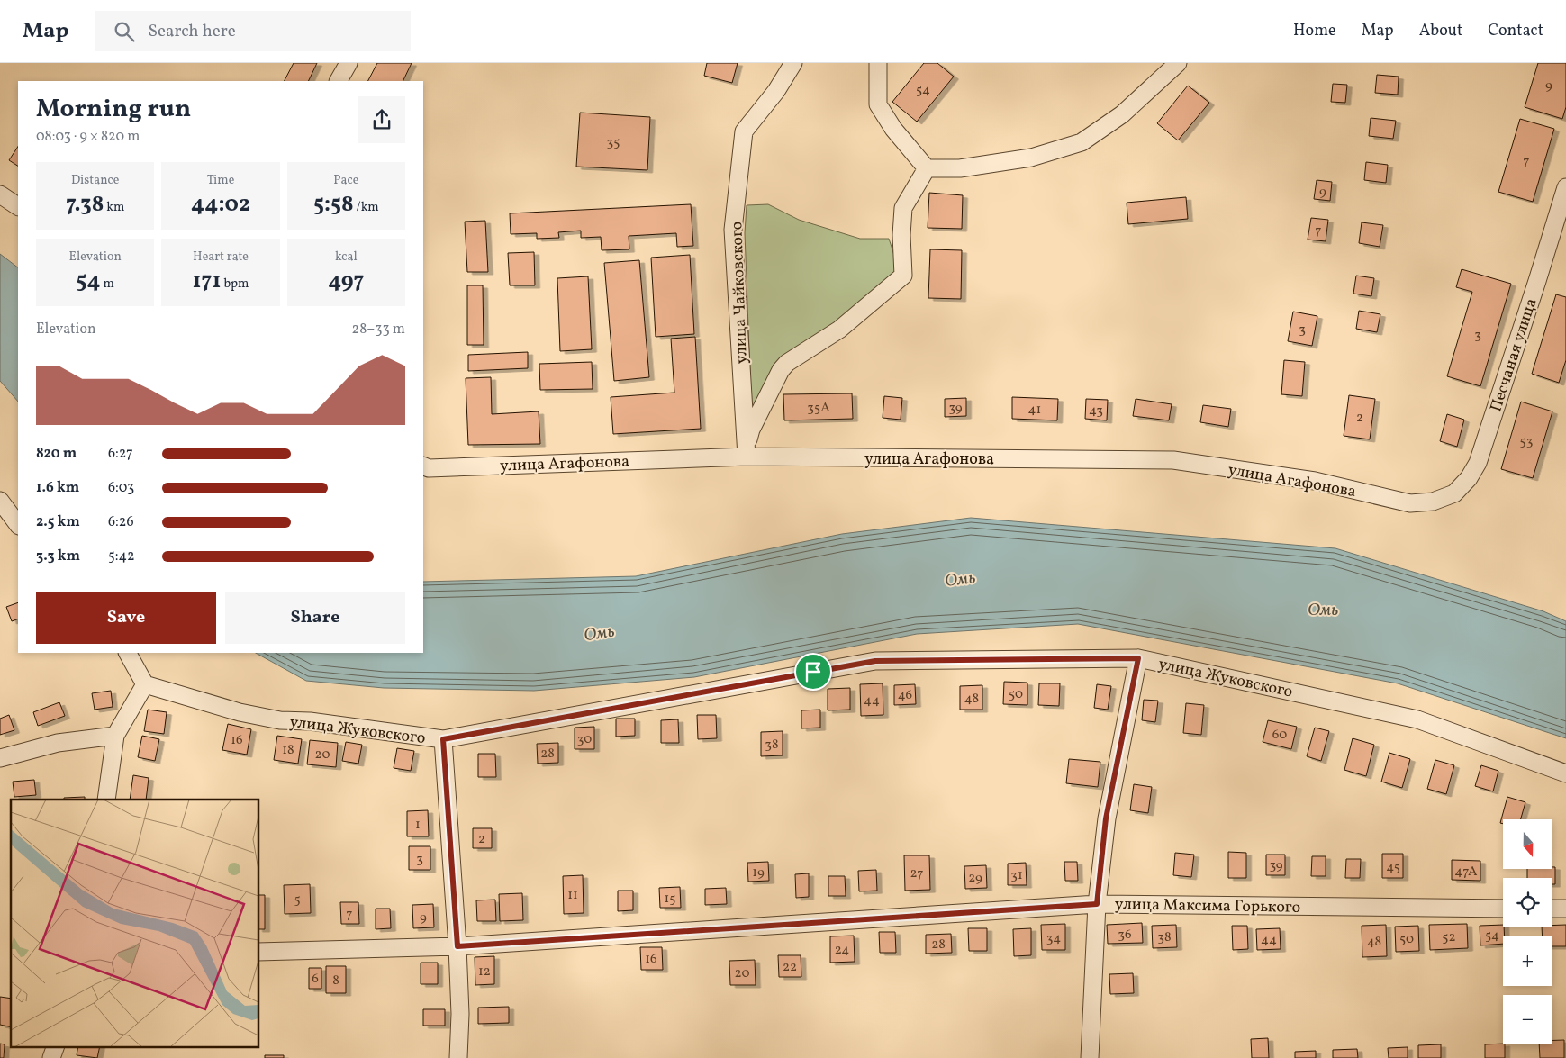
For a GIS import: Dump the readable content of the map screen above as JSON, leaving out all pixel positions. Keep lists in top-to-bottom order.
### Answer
{
  "streets": {
    "street": [
      "улица Чайковского",
      "Песчаная улица",
      "улица Агафонова",
      "улица Жуковского",
      "улица Максима Горького"
    ]
  },
  "crossings": [
    ["улица Чайковского", "улица Агафонова"],
    ["Песчаная улица", "улица Агафонова"]
  ],
  "water": ["Омь"],
  "house_numbers": [
    "9",
    "54",
    "35",
    "7",
    "9",
    "7",
    "3",
    "3",
    "35А",
    "39",
    "41",
    "43",
    "2",
    "53",
    "50",
    "46",
    "48",
    "44",
    "60",
    "30",
    "16",
    "38",
    "18",
    "28",
    "20",
    "1",
    "2",
    "3",
    "39",
    "45",
    "47А",
    "19",
    "27",
    "31",
    "29",
    "11",
    "15",
    "5",
    "7",
    "9",
    "36",
    "54",
    "38",
    "52",
    "34",
    "50",
    "44",
    "48",
    "28",
    "24",
    "16",
    "22",
    "12",
    "20",
    "6",
    "8"
  ],
  "north": "bottom",
  "page": {
    "header": "Map",
    "search": "Search here",
    "nav": [
      "Home",
      "Map",
      "About",
      "Contact"
    ],
    "heading": ["Morning run", "08:03 · 9 × 820 m"],
    "stats": [
      ["Distance", "7.38 km"],
      ["Time", "44:02"],
      ["Pace", "5:58 /km"],
      ["Elevation", "54 m"],
      ["Heart rate", "171 bpm"],
      ["kcal", "497"]
    ],
    "chart": ["Elevation", "28–33 m"],
    "list": [
      {
        "name": "820 m",
        "note": "6:27"
      },
      {
        "name": "1.6 km",
        "note": "6:03"
      },
      {
        "name": "2.5 km",
        "note": "6:26"
      },
      {
        "name": "3.3 km",
        "note": "5:42"
      }
    ],
    "buttons": ["Save", "Share"],
    "map_buttons": ["+", "−"]
  }
}
